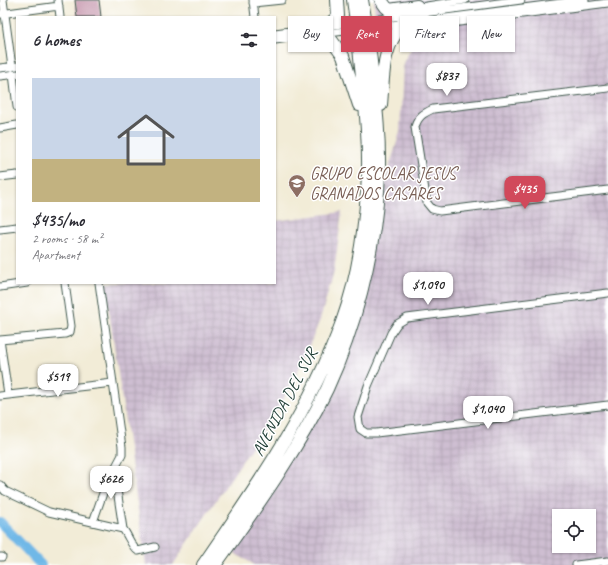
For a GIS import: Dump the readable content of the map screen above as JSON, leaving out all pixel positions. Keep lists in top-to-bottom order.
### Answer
{
  "streets": {
    "highway": ["AVENIDA DEL SUR"]
  },
  "places": {
    "school or university": ["GRUPO ESCOLAR JESUS GRANADOS CASARES"]
  },
  "page": {
    "chip": [
      "Buy",
      "Rent",
      "Filters",
      "New"
    ],
    "heading": "6 homes",
    "price": [
      "$837",
      "$435",
      "$1,090",
      "$519",
      "$1,040",
      "$626"
    ],
    "list": [
      {
        "name": "$435/mo",
        "note": "2 rooms · 58 m² · Apartment"
      }
    ]
  }
}
